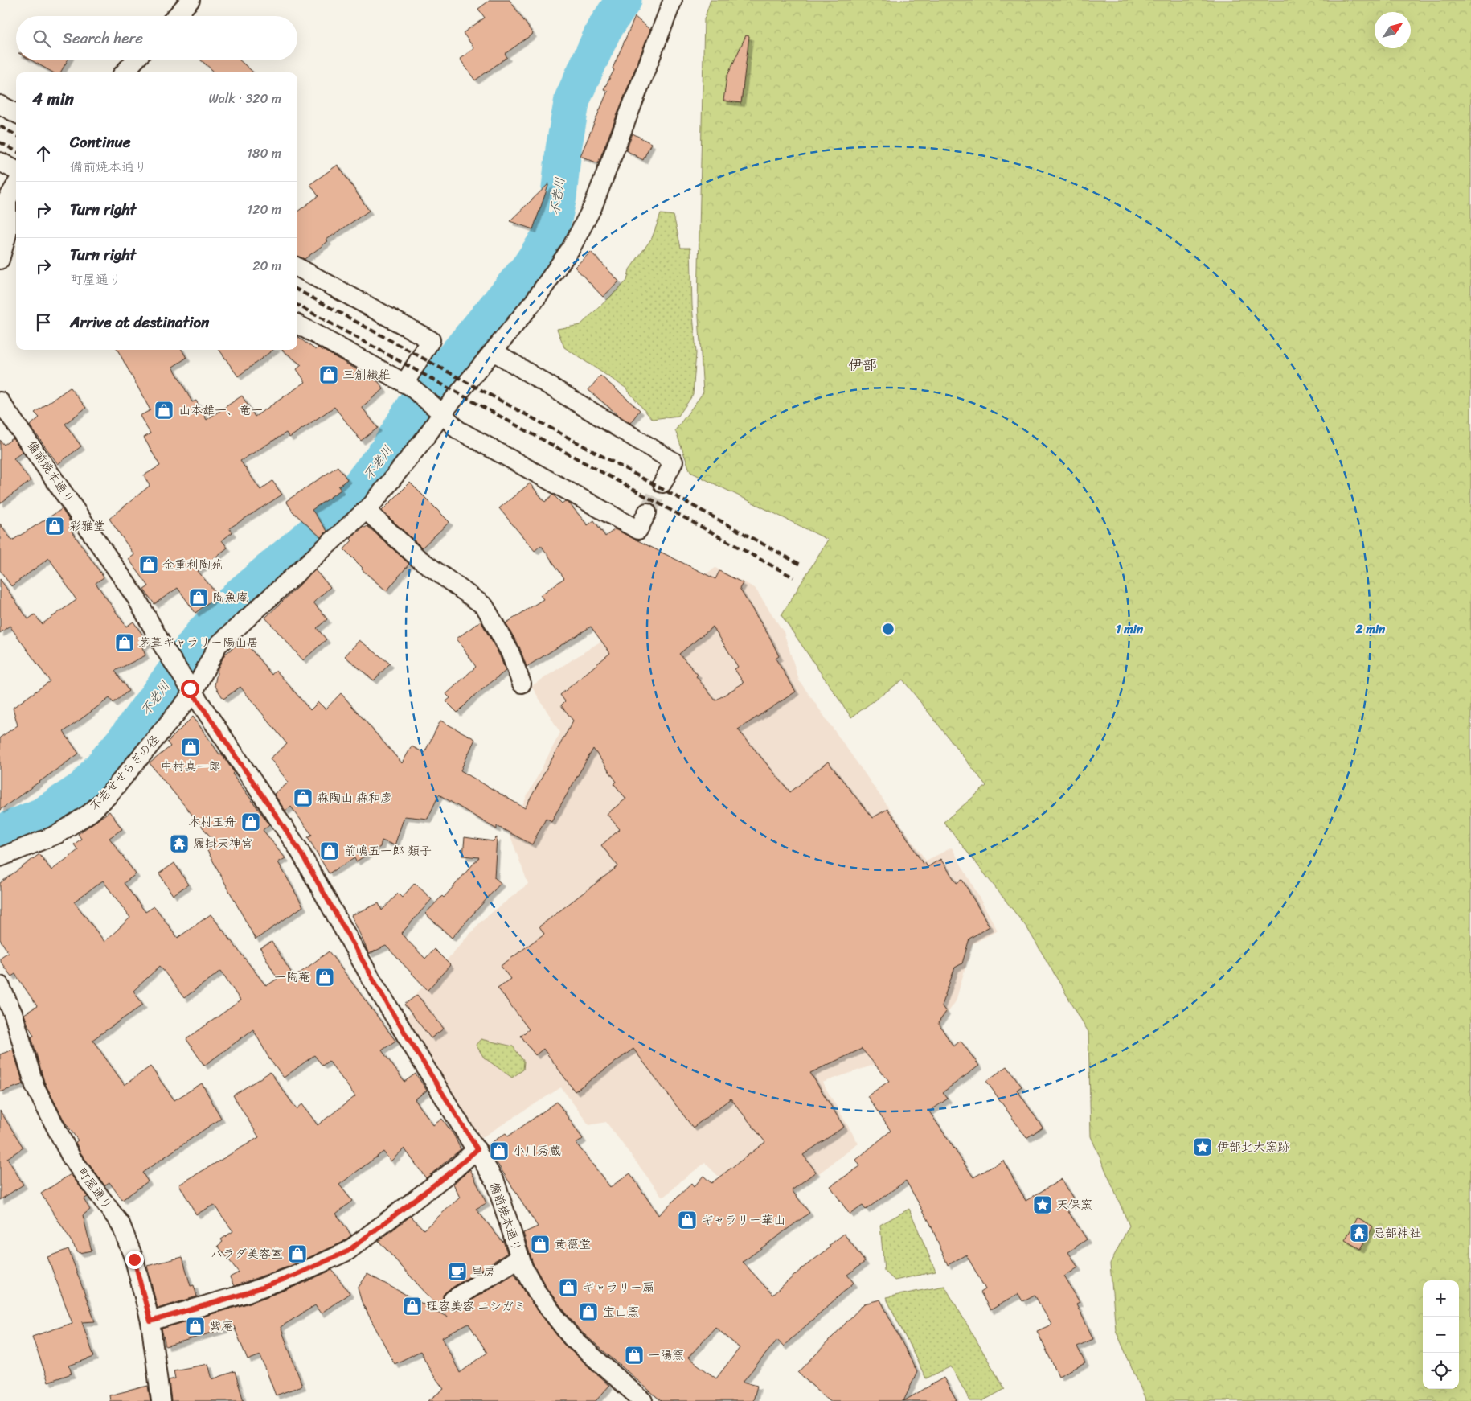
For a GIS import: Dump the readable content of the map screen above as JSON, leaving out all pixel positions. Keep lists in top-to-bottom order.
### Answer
{
  "streets": {
    "street": ["備前焼本通り", "不老せせらぎの径", "町屋通り"]
  },
  "crossings": [
    ["備前焼本通り", "不老せせらぎの径"]
  ],
  "districts": ["伊部"],
  "water": ["不老川"],
  "places": {
    "shop": [
      "三創繊維",
      "山本雄一、竜一",
      "彩雅堂",
      "金重利陶苑",
      "陶魚庵",
      "茅葺ギャラリー陽山居",
      "中村真一郎",
      "森陶山 森和彦",
      "木村玉舟",
      "前嶋五一郎 類子",
      "一陶菴",
      "小川秀蔵",
      "ギャラリー華山",
      "黄薇堂",
      "ハラダ美容室",
      "ギャラリー扇",
      "理容美容 ニシガミ",
      "宝山窯",
      "紫庵",
      "一陽窯"
    ],
    "temple": ["履掛天神宮", "忌部神社"],
    "place": ["伊部北大窯跡", "天保窯"],
    "cafe": ["里房"]
  },
  "north": "top right",
  "page": {
    "search": "Search here",
    "heading": ["4 min", "Walk · 320 m"],
    "list": [
      ["Continue", "備前焼本通り", "180 m"],
      ["Turn right", "120 m"],
      ["Turn right", "町屋通り", "20 m"],
      "Arrive at destination"
    ],
    "map_buttons": ["+", "−"]
  },
  "rings": ["1 min", "2 min"]
}
